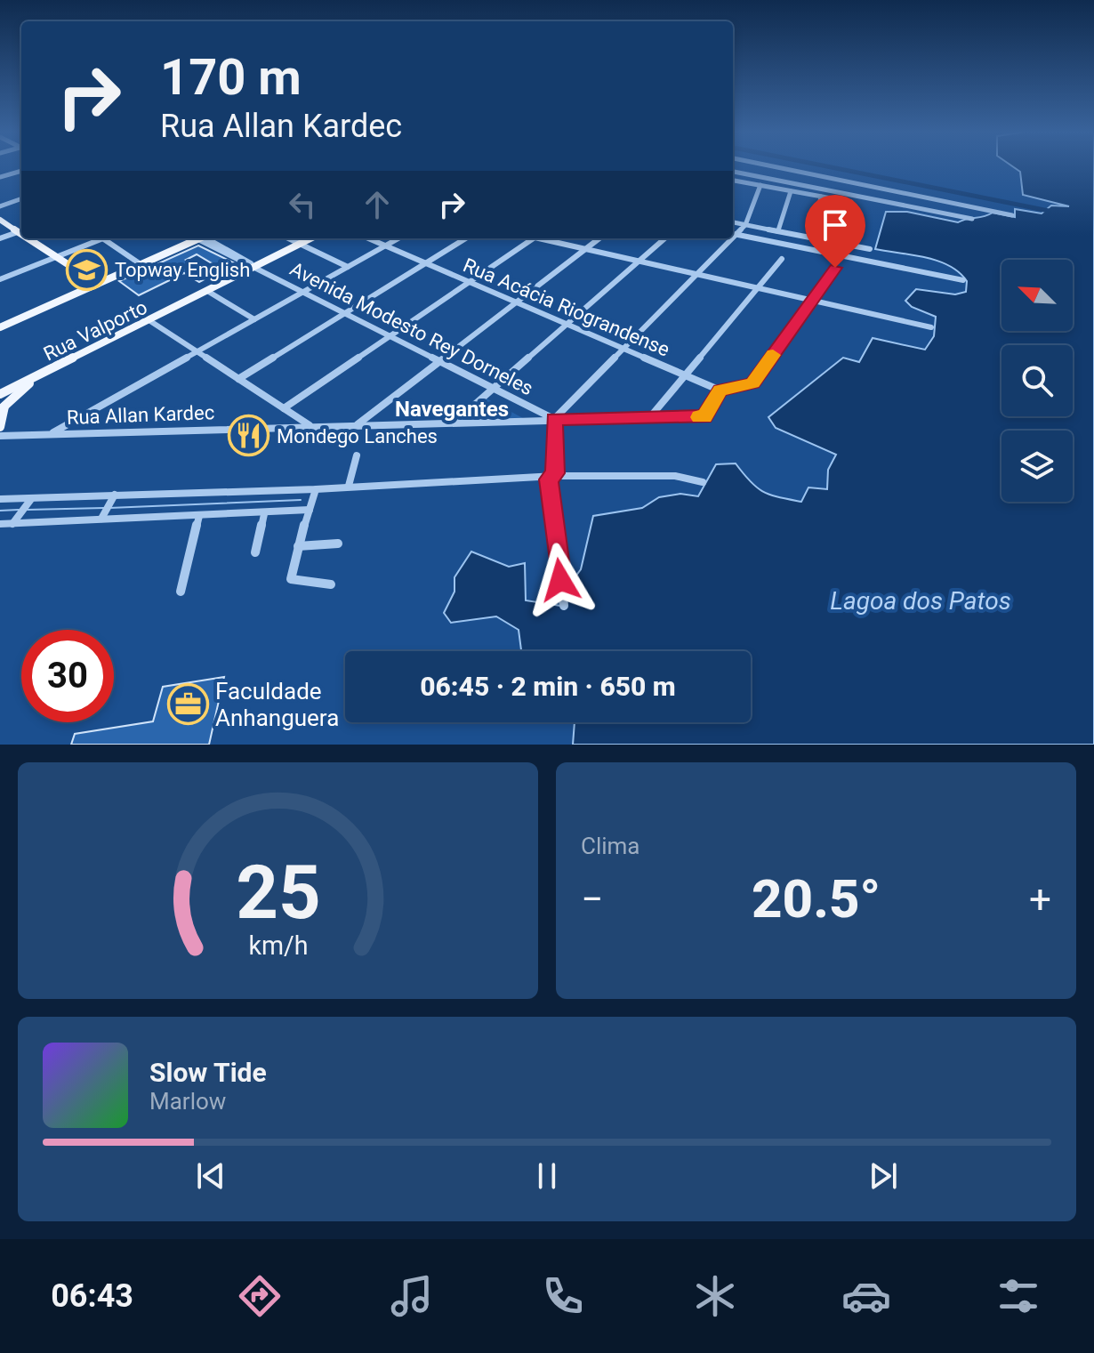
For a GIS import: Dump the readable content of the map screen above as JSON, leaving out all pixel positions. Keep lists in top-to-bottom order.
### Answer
{
  "streets": {
    "main road": ["Rua Valporto"],
    "street": ["Rua Acácia Riograndense", "Avenida Modesto Rey Dorneles", "Rua Allan Kardec"]
  },
  "crossings": [
    ["Rua Acácia Riograndense", "Rua Allan Kardec"],
    ["Avenida Modesto Rey Dorneles", "Rua Valporto"],
    ["Avenida Modesto Rey Dorneles", "Rua Allan Kardec"]
  ],
  "districts": ["Navegantes"],
  "water": ["Lagoa dos Patos"],
  "places": {
    "school or university": ["Topway English"],
    "restaurant": ["Mondego Lanches"],
    "office": ["Faculdade Anhanguera"]
  },
  "north": "top left",
  "page": {
    "turn": ["170 m", "Rua Allan Kardec"],
    "limit": "30",
    "trip": "06:45 · 2 min · 650 m",
    "tile": "Clima",
    "heat": ["−", "20.5°", "+"],
    "song": ["Slow Tide", "Marlow"],
    "tabs": "06:43",
    "gauge": ["25", "km/h"]
  }
}
